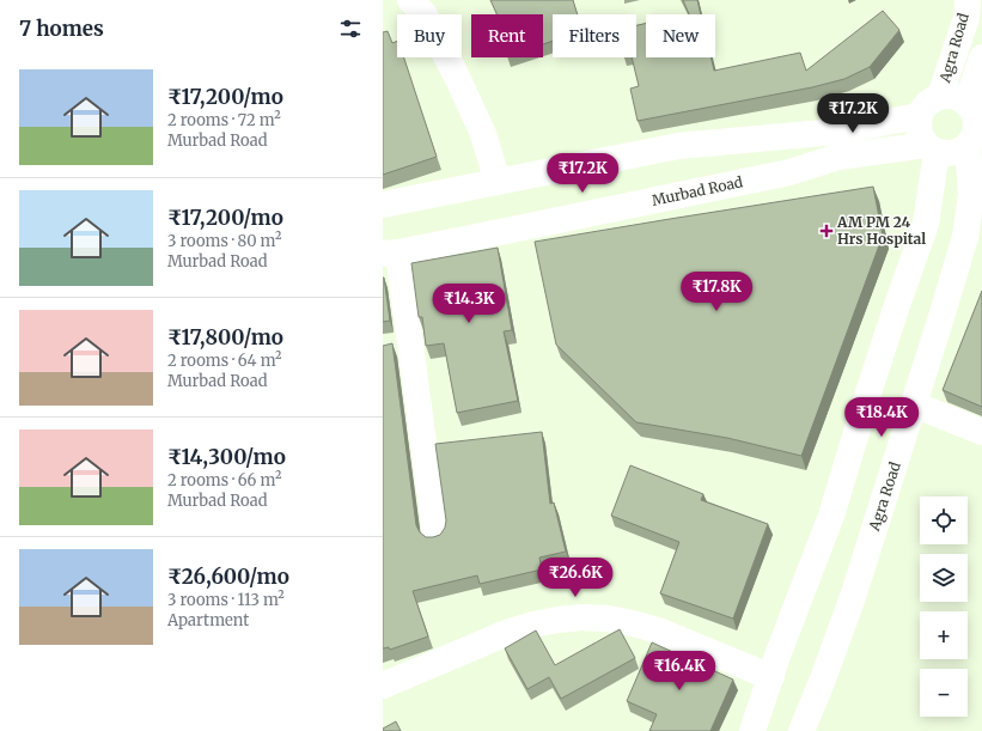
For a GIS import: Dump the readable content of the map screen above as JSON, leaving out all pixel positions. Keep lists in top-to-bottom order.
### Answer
{
  "streets": {
    "street": ["Agra Road", "Murbad Road"]
  },
  "crossings": [
    ["Agra Road", "Murbad Road"]
  ],
  "places": {
    "health": ["AM PM 24 Hrs Hospital"]
  },
  "page": {
    "heading": "7 homes",
    "chip": [
      "Buy",
      "Rent",
      "Filters",
      "New"
    ],
    "list": [
      {
        "name": "₹17,200/mo",
        "note": "2 rooms · 72 m² · Murbad Road"
      },
      {
        "name": "₹17,200/mo",
        "note": "3 rooms · 80 m² · Murbad Road"
      },
      {
        "name": "₹17,800/mo",
        "note": "2 rooms · 64 m² · Murbad Road"
      },
      {
        "name": "₹14,300/mo",
        "note": "2 rooms · 66 m² · Murbad Road"
      },
      {
        "name": "₹26,600/mo",
        "note": "3 rooms · 113 m² · Apartment"
      }
    ],
    "price": [
      "₹17.2K",
      "₹17.2K",
      "₹17.8K",
      "₹14.3K",
      "₹18.4K",
      "₹26.6K",
      "₹16.4K"
    ],
    "map_buttons": ["+", "−"]
  }
}
